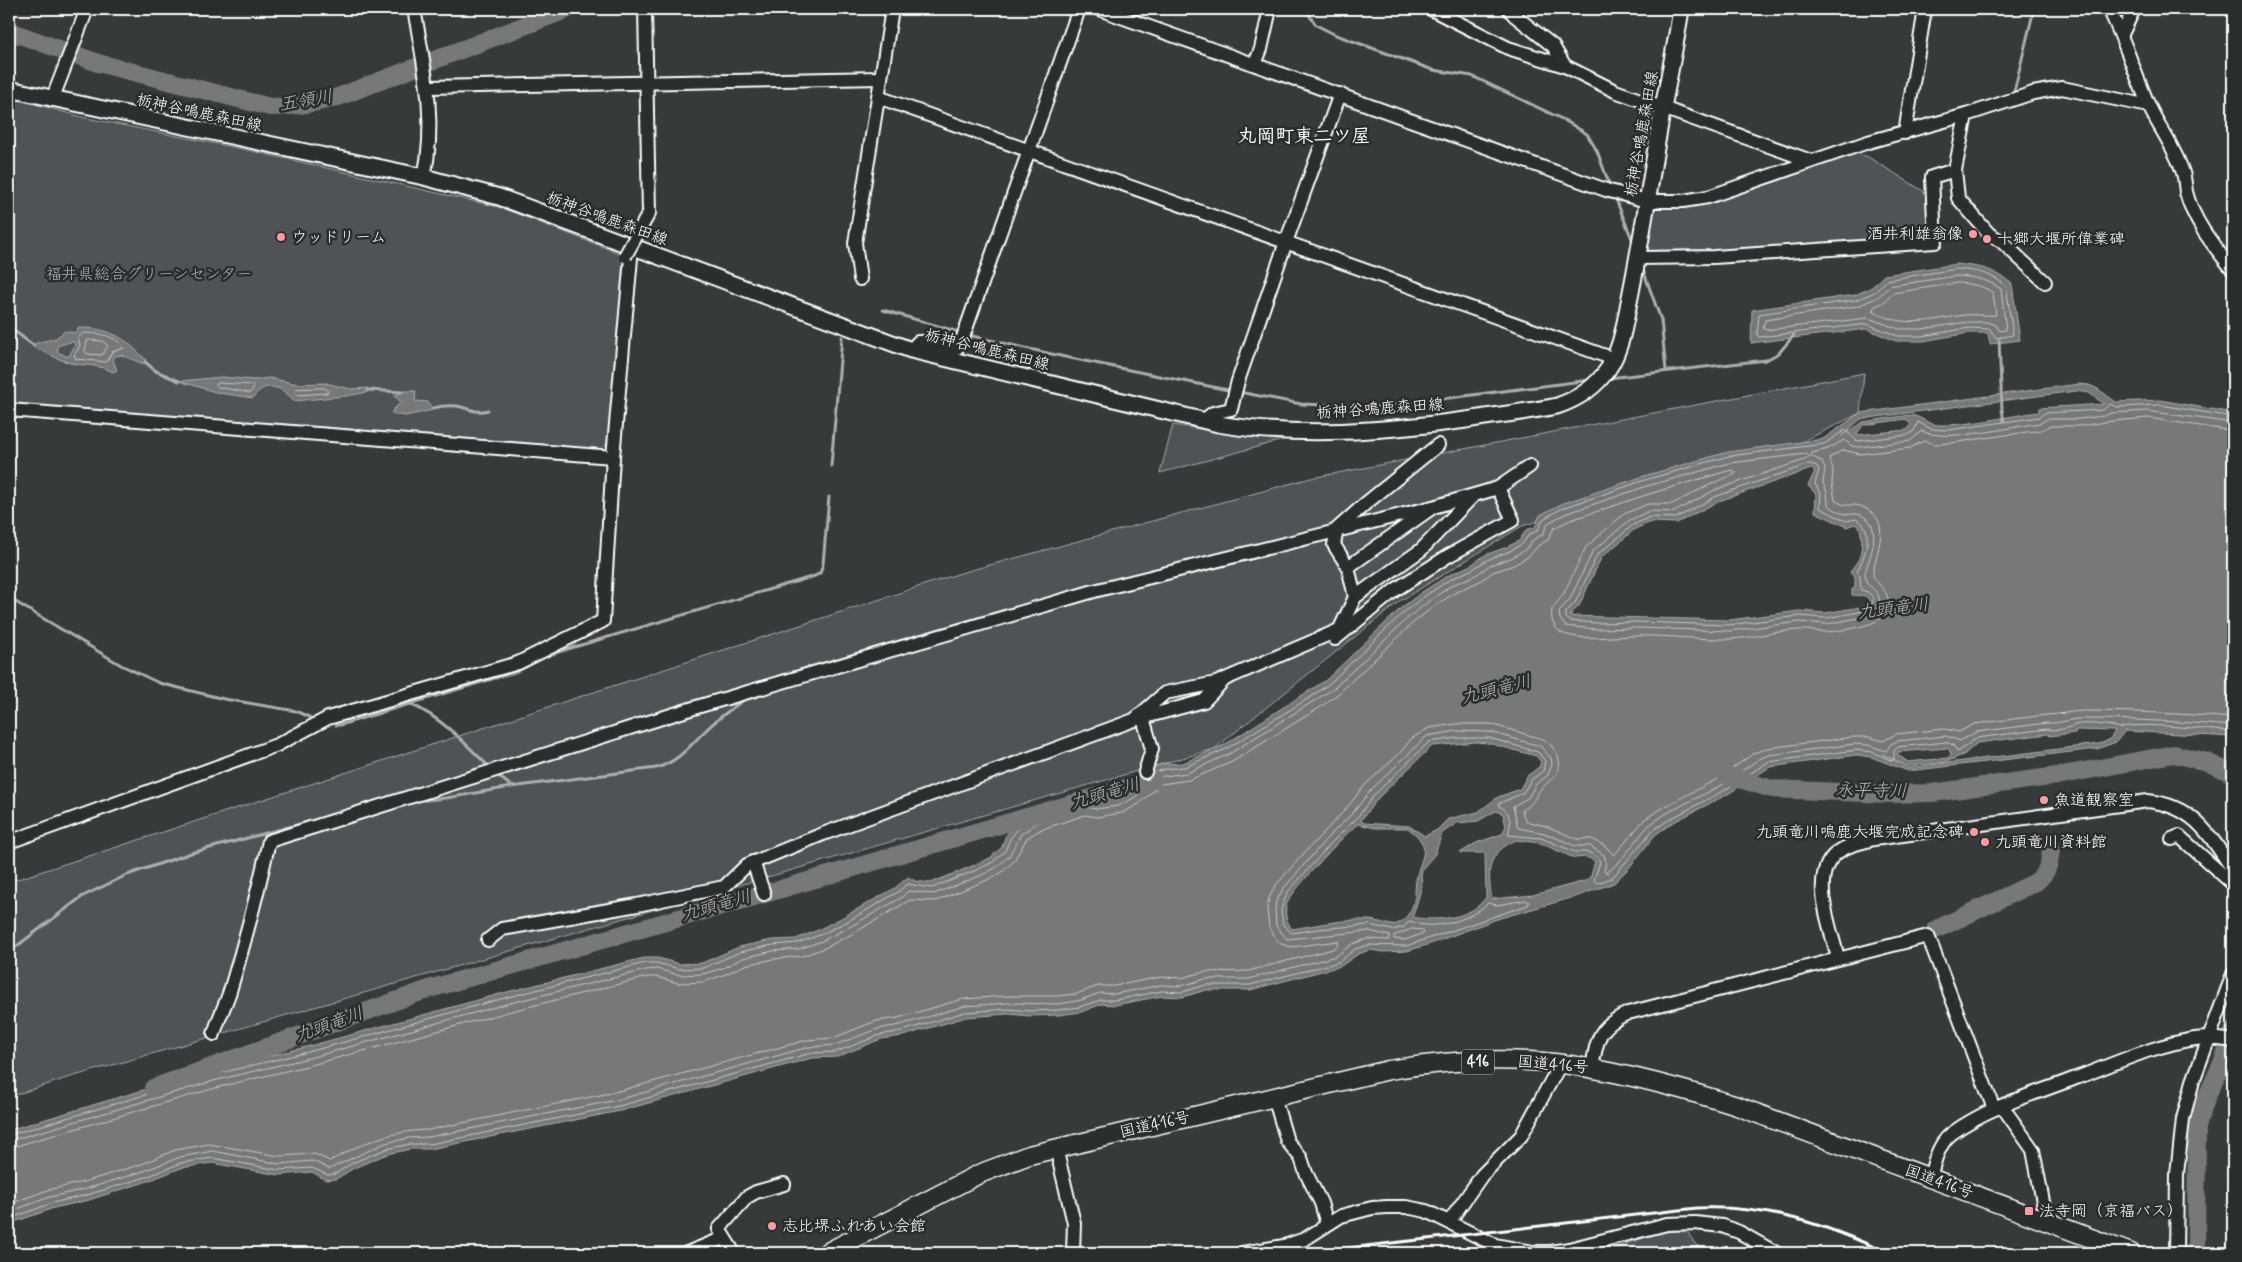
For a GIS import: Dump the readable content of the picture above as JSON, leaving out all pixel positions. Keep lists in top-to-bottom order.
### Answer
{
  "streets": {
    "highway": ["416", "国道416号"],
    "main road": ["栃神谷鳴鹿森田線"]
  },
  "districts": ["丸岡町東二ツ屋"],
  "water": ["五領川", "九頭竜川", "永平寺川"],
  "parks": ["福井県総合グリーンセンター"],
  "places": {
    "other": [
      "酒井利雄翁像",
      "ウッドリーム",
      "十郷大堰所偉業碑",
      "魚道観察室",
      "九頭竜川鳴鹿大堰完成記念碑",
      "九頭竜川資料館",
      "志比堺ふれあい会館"
    ],
    "transit": ["法寺岡（京福バス）"]
  }
}
